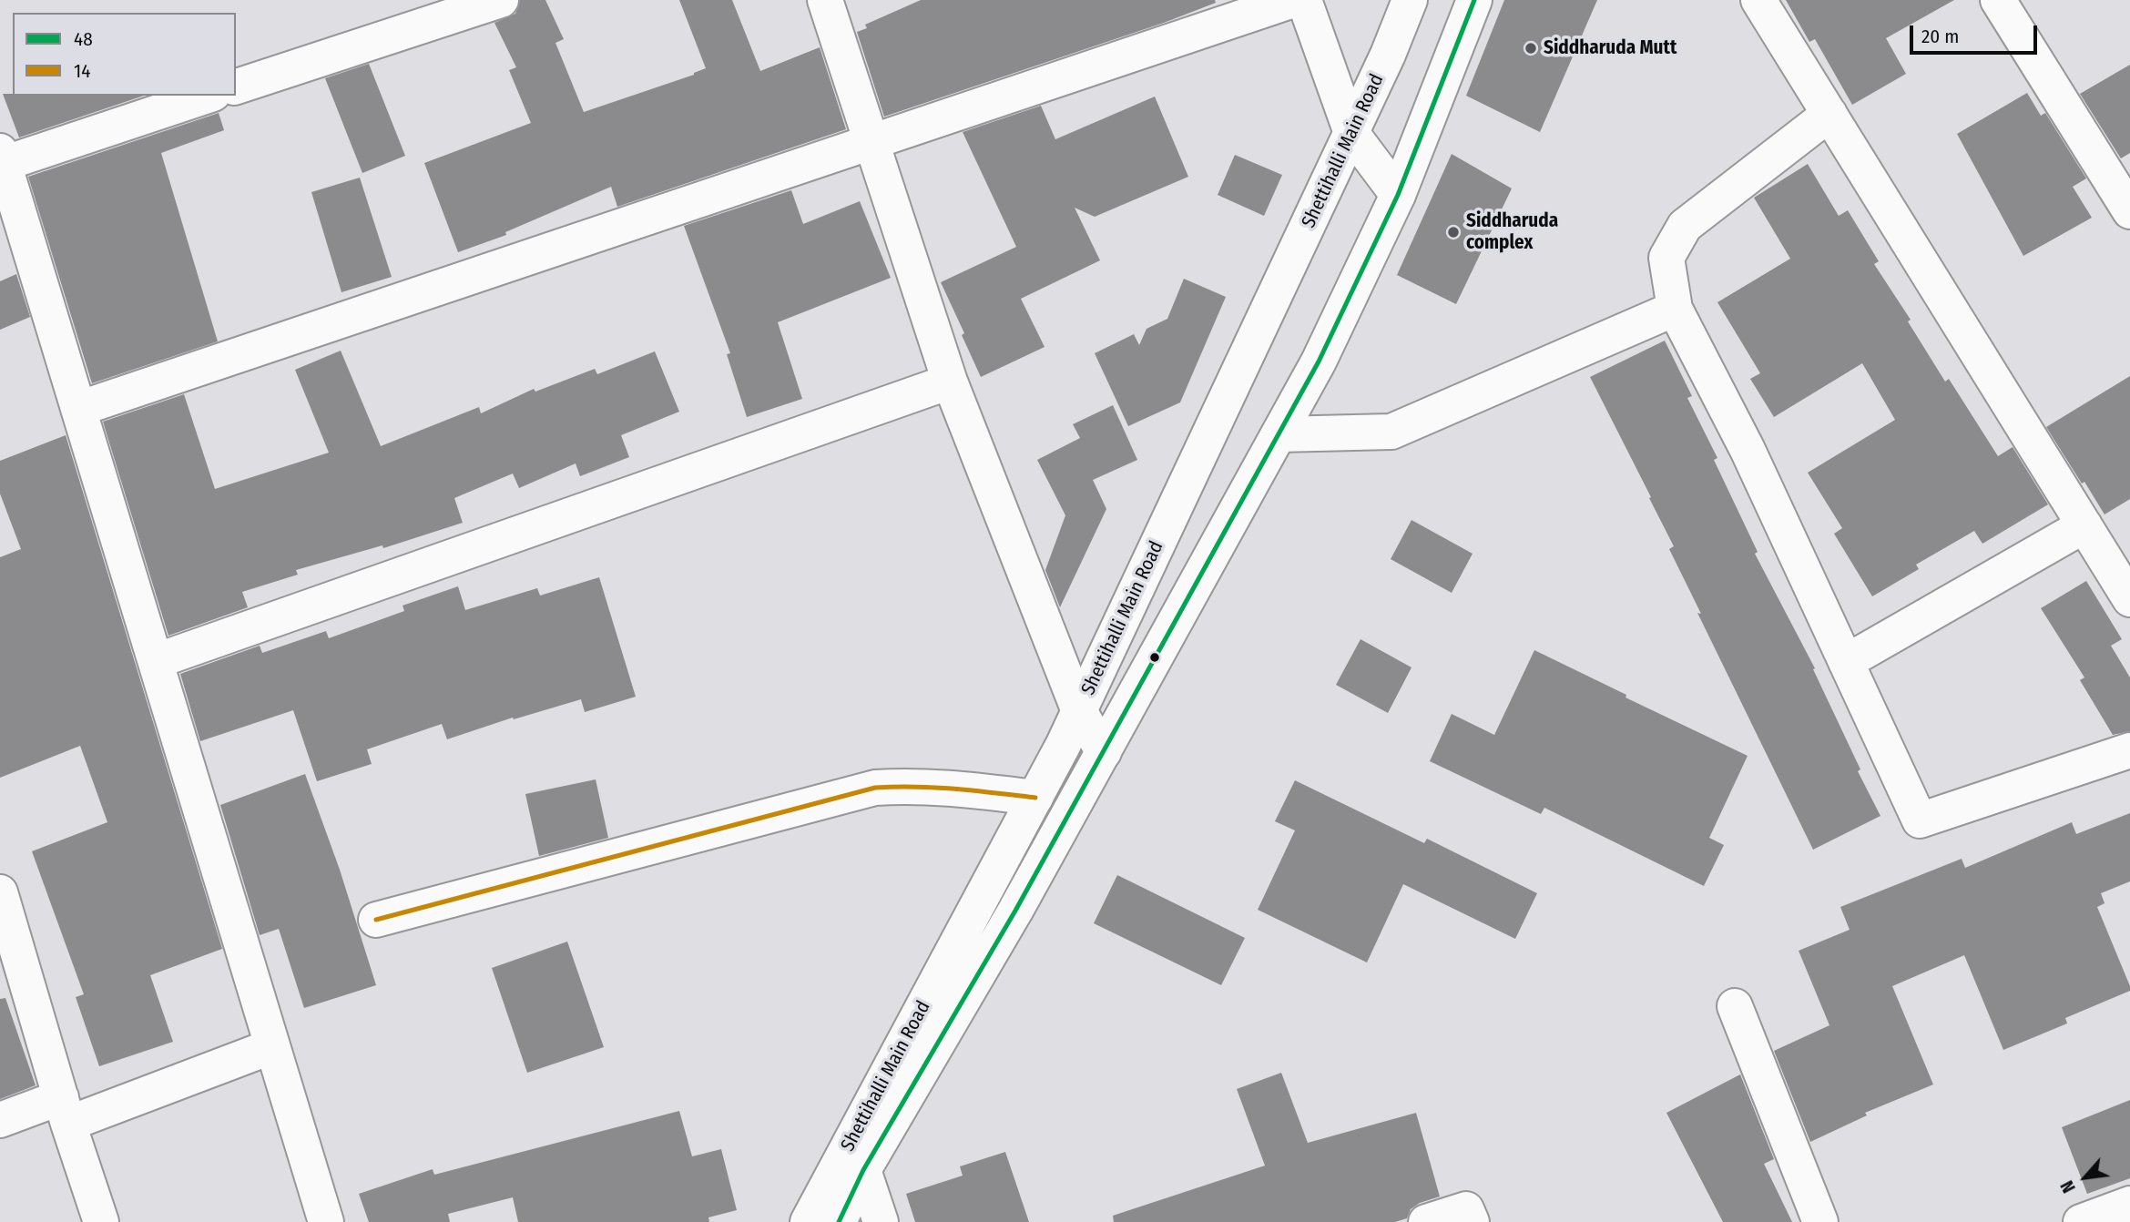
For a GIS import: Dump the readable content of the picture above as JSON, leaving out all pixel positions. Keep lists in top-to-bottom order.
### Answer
{
  "streets": {
    "street": ["Shettihalli Main Road"]
  },
  "places": ["Siddharuda Mutt", "Siddharuda complex"],
  "lines": ["transit line 48", "transit line 14"],
  "legend": ["48", "14"],
  "scale_bar": "20 m",
  "north": "bottom left"
}
